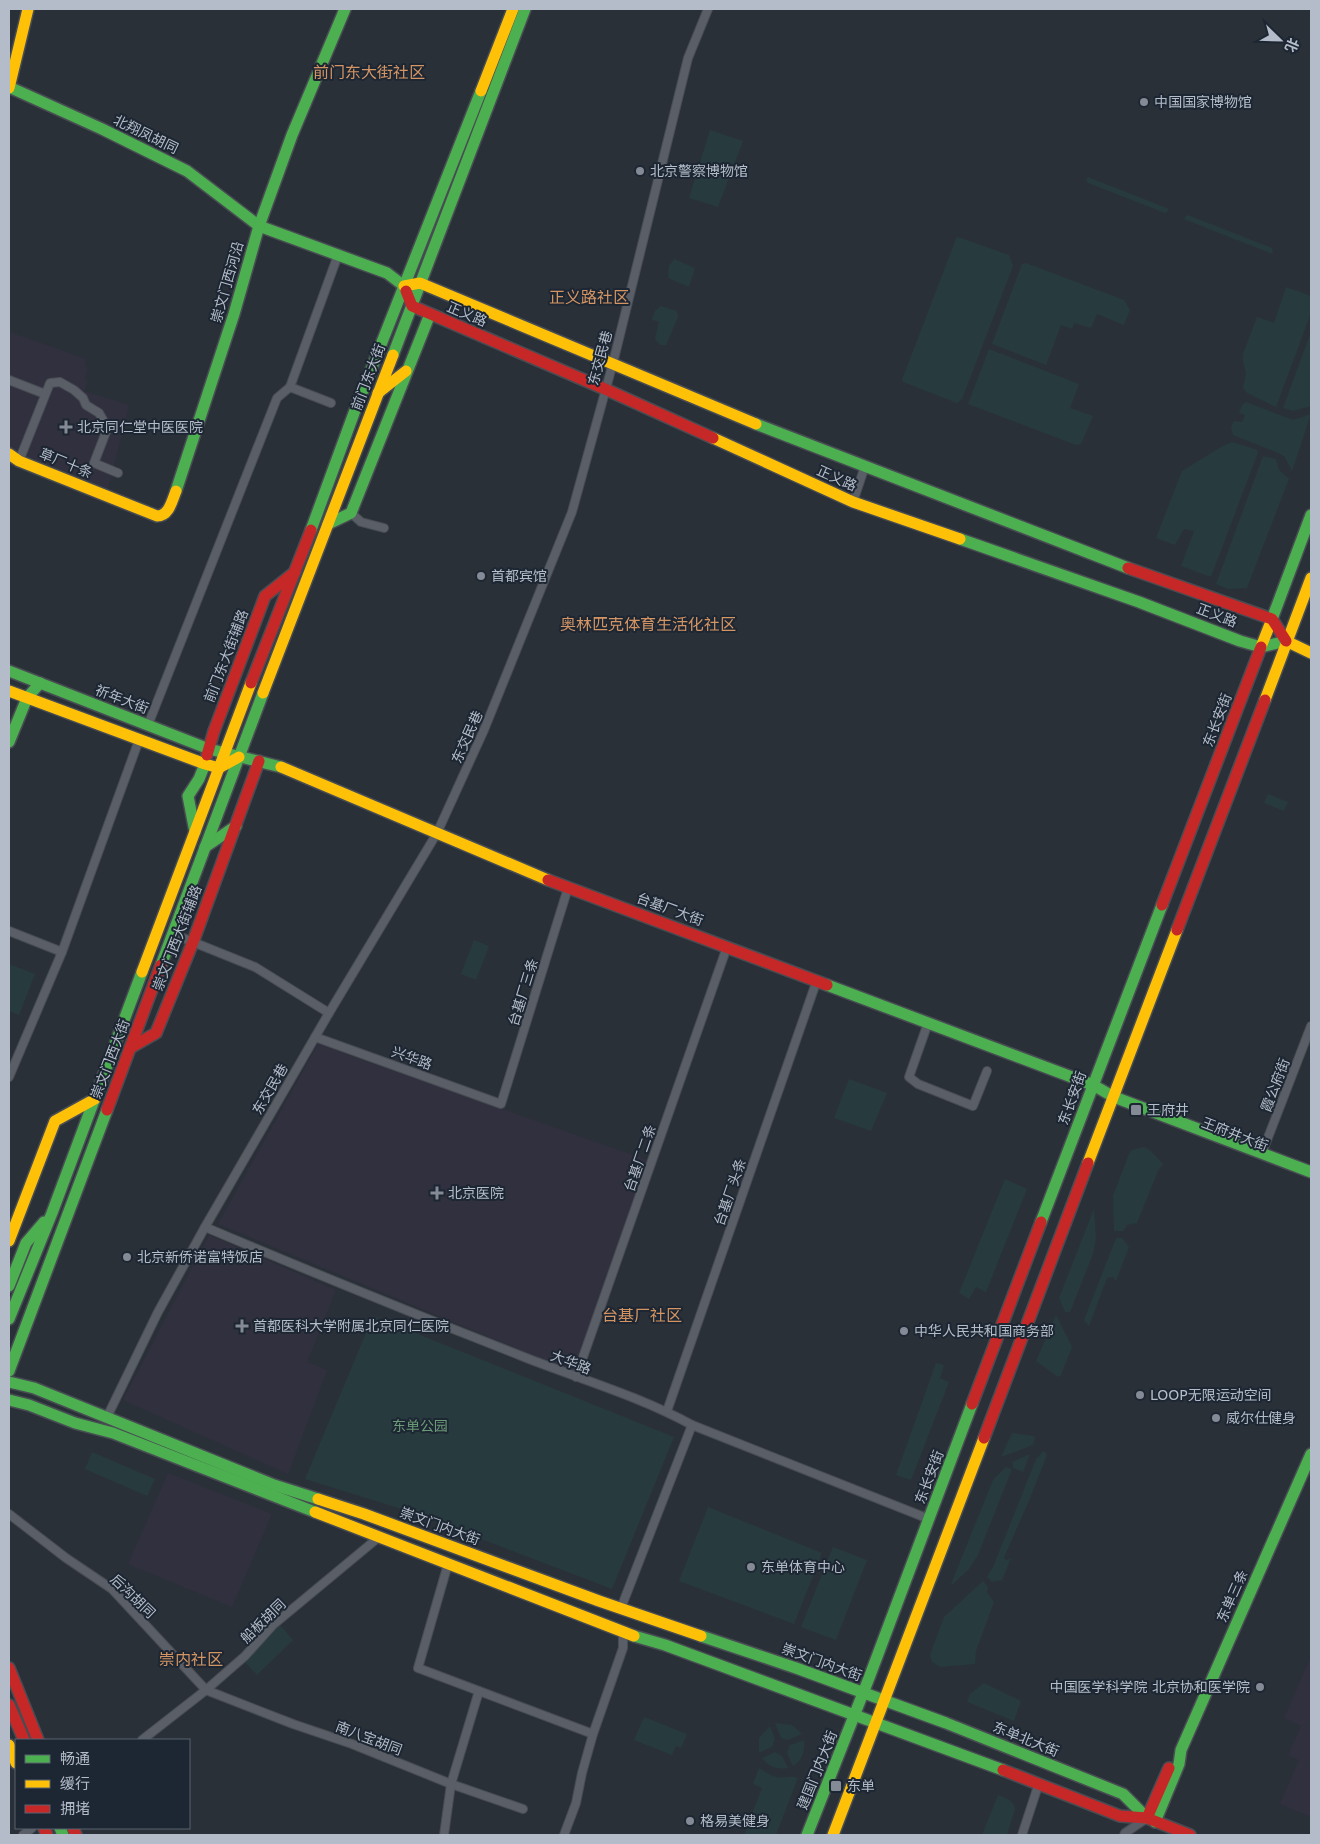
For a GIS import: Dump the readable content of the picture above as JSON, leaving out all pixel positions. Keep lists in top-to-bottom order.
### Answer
{
  "streets": {
    "main road": [
      "北翔凤胡同",
      "崇文门西河沿",
      "正义路",
      "前门东大街",
      "草厂十条",
      "前门东大街辅路",
      "祈年大街",
      "东长安街",
      "台基厂大街",
      "崇文门西大街辅路",
      "崇文门西大街",
      "王府井大街",
      "崇文门内大街",
      "东单三条",
      "东单北大街",
      "建国门内大街"
    ],
    "street": [
      "东交民巷",
      "台基厂三条",
      "兴华路",
      "霞公府街",
      "台基厂二条",
      "台基厂头条",
      "大华路",
      "后沟胡同",
      "船板胡同",
      "南八宝胡同"
    ]
  },
  "crossings": [
    ["北翔凤胡同", "崇文门西河沿"],
    ["北翔凤胡同", "前门东大街"],
    ["崇文门西河沿", "草厂十条"],
    ["正义路", "东交民巷"],
    ["正义路", "前门东大街"],
    ["正义路", "东长安街"],
    ["东交民巷", "台基厂大街"],
    ["东交民巷", "兴华路"],
    ["东交民巷", "大华路"],
    ["东交民巷", "崇文门内大街"],
    ["前门东大街", "前门东大街辅路"],
    ["前门东大街", "祈年大街"],
    ["前门东大街", "台基厂大街"],
    ["前门东大街", "崇文门西大街"],
    ["前门东大街辅路", "祈年大街"],
    ["前门东大街辅路", "崇文门西大街"],
    ["祈年大街", "台基厂大街"],
    ["祈年大街", "崇文门西大街"],
    ["东长安街", "台基厂大街"],
    ["东长安街", "王府井大街"],
    ["东长安街", "大华路"],
    ["东长安街", "崇文门内大街"],
    ["东长安街", "东单北大街"],
    ["东长安街", "建国门内大街"],
    ["台基厂大街", "崇文门西大街辅路"],
    ["台基厂大街", "台基厂三条"],
    ["台基厂大街", "崇文门西大街"],
    ["台基厂大街", "王府井大街"],
    ["台基厂大街", "台基厂二条"],
    ["台基厂大街", "台基厂头条"],
    ["崇文门西大街辅路", "崇文门西大街"],
    ["台基厂三条", "兴华路"],
    ["霞公府街", "王府井大街"],
    ["台基厂二条", "大华路"],
    ["台基厂头条", "大华路"],
    ["崇文门内大街", "东单北大街"],
    ["后沟胡同", "船板胡同"],
    ["后沟胡同", "南八宝胡同"],
    ["东单三条", "东单北大街"],
    ["船板胡同", "南八宝胡同"],
    ["东单北大街", "建国门内大街"]
  ],
  "districts": [
    "前门东大街社区",
    "正义路社区",
    "奥林匹克体育生活化社区",
    "台基厂社区",
    "崇内社区"
  ],
  "parks": ["东单公园"],
  "places": {
    "other": [
      "中国国家博物馆",
      "北京警察博物馆",
      "首都宾馆",
      "北京新侨诺富特饭店",
      "中华人民共和国商务部",
      "LOOP无限运动空间",
      "威尔仕健身",
      "东单体育中心",
      "中国医学科学院 北京协和医学院",
      "格易美健身"
    ],
    "health": ["北京同仁堂中医医院", "北京医院", "首都医科大学附属北京同仁医院"],
    "transit": ["王府井", "东单"]
  },
  "legend": ["畅通", "缓行", "拥堵"],
  "north": "bottom right"
}
